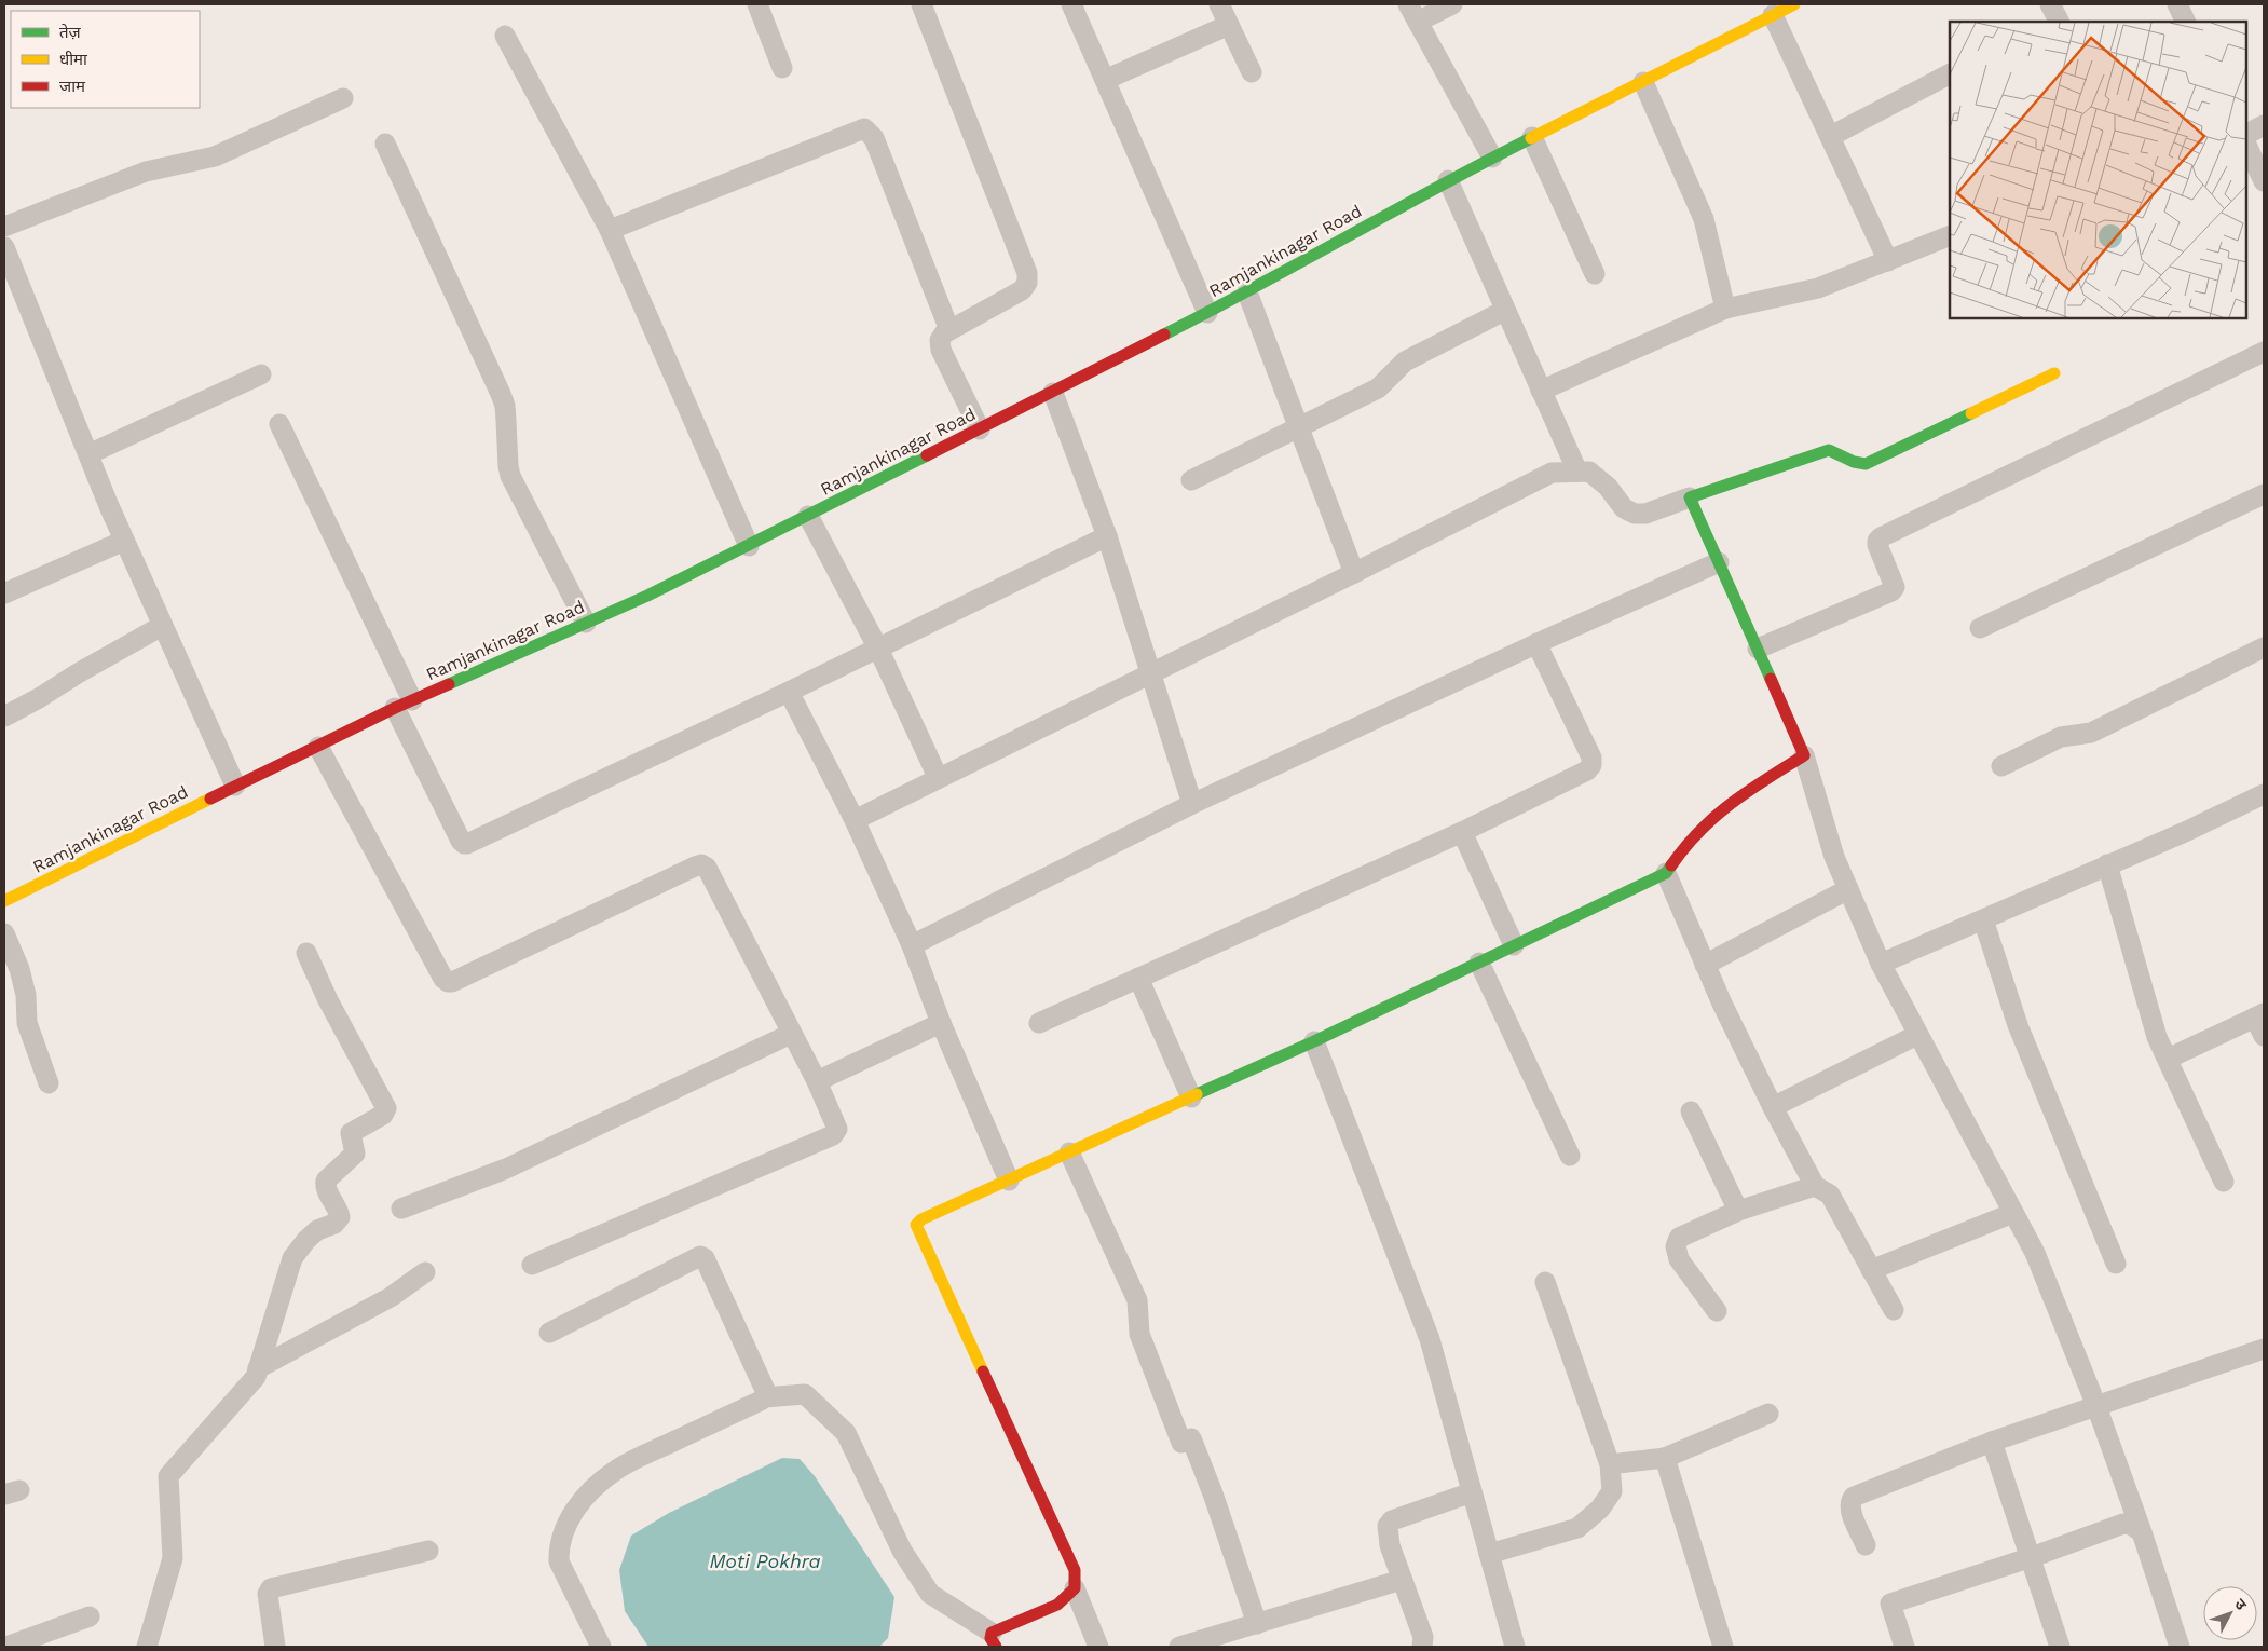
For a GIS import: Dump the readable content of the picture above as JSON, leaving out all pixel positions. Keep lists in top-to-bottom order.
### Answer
{
  "streets": {
    "street": ["Ramjankinagar Road"]
  },
  "water": ["Moti Pokhra"],
  "legend": ["तेज़", "धीमा", "जाम"],
  "north": "top right"
}
